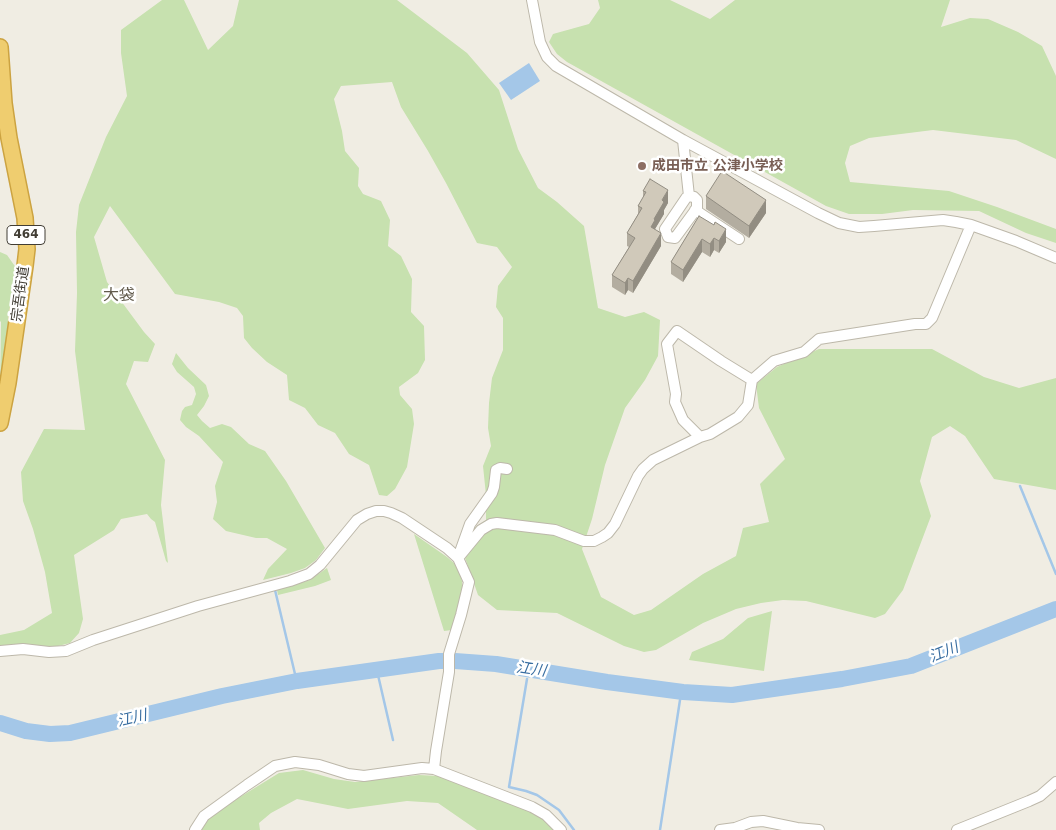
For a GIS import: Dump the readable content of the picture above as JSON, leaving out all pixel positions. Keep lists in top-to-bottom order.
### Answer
{
  "streets": {
    "highway": ["464", "宗吾街道"]
  },
  "districts": ["大袋"],
  "water": ["江川"],
  "places": ["成田市立 公津小学校"]
}
